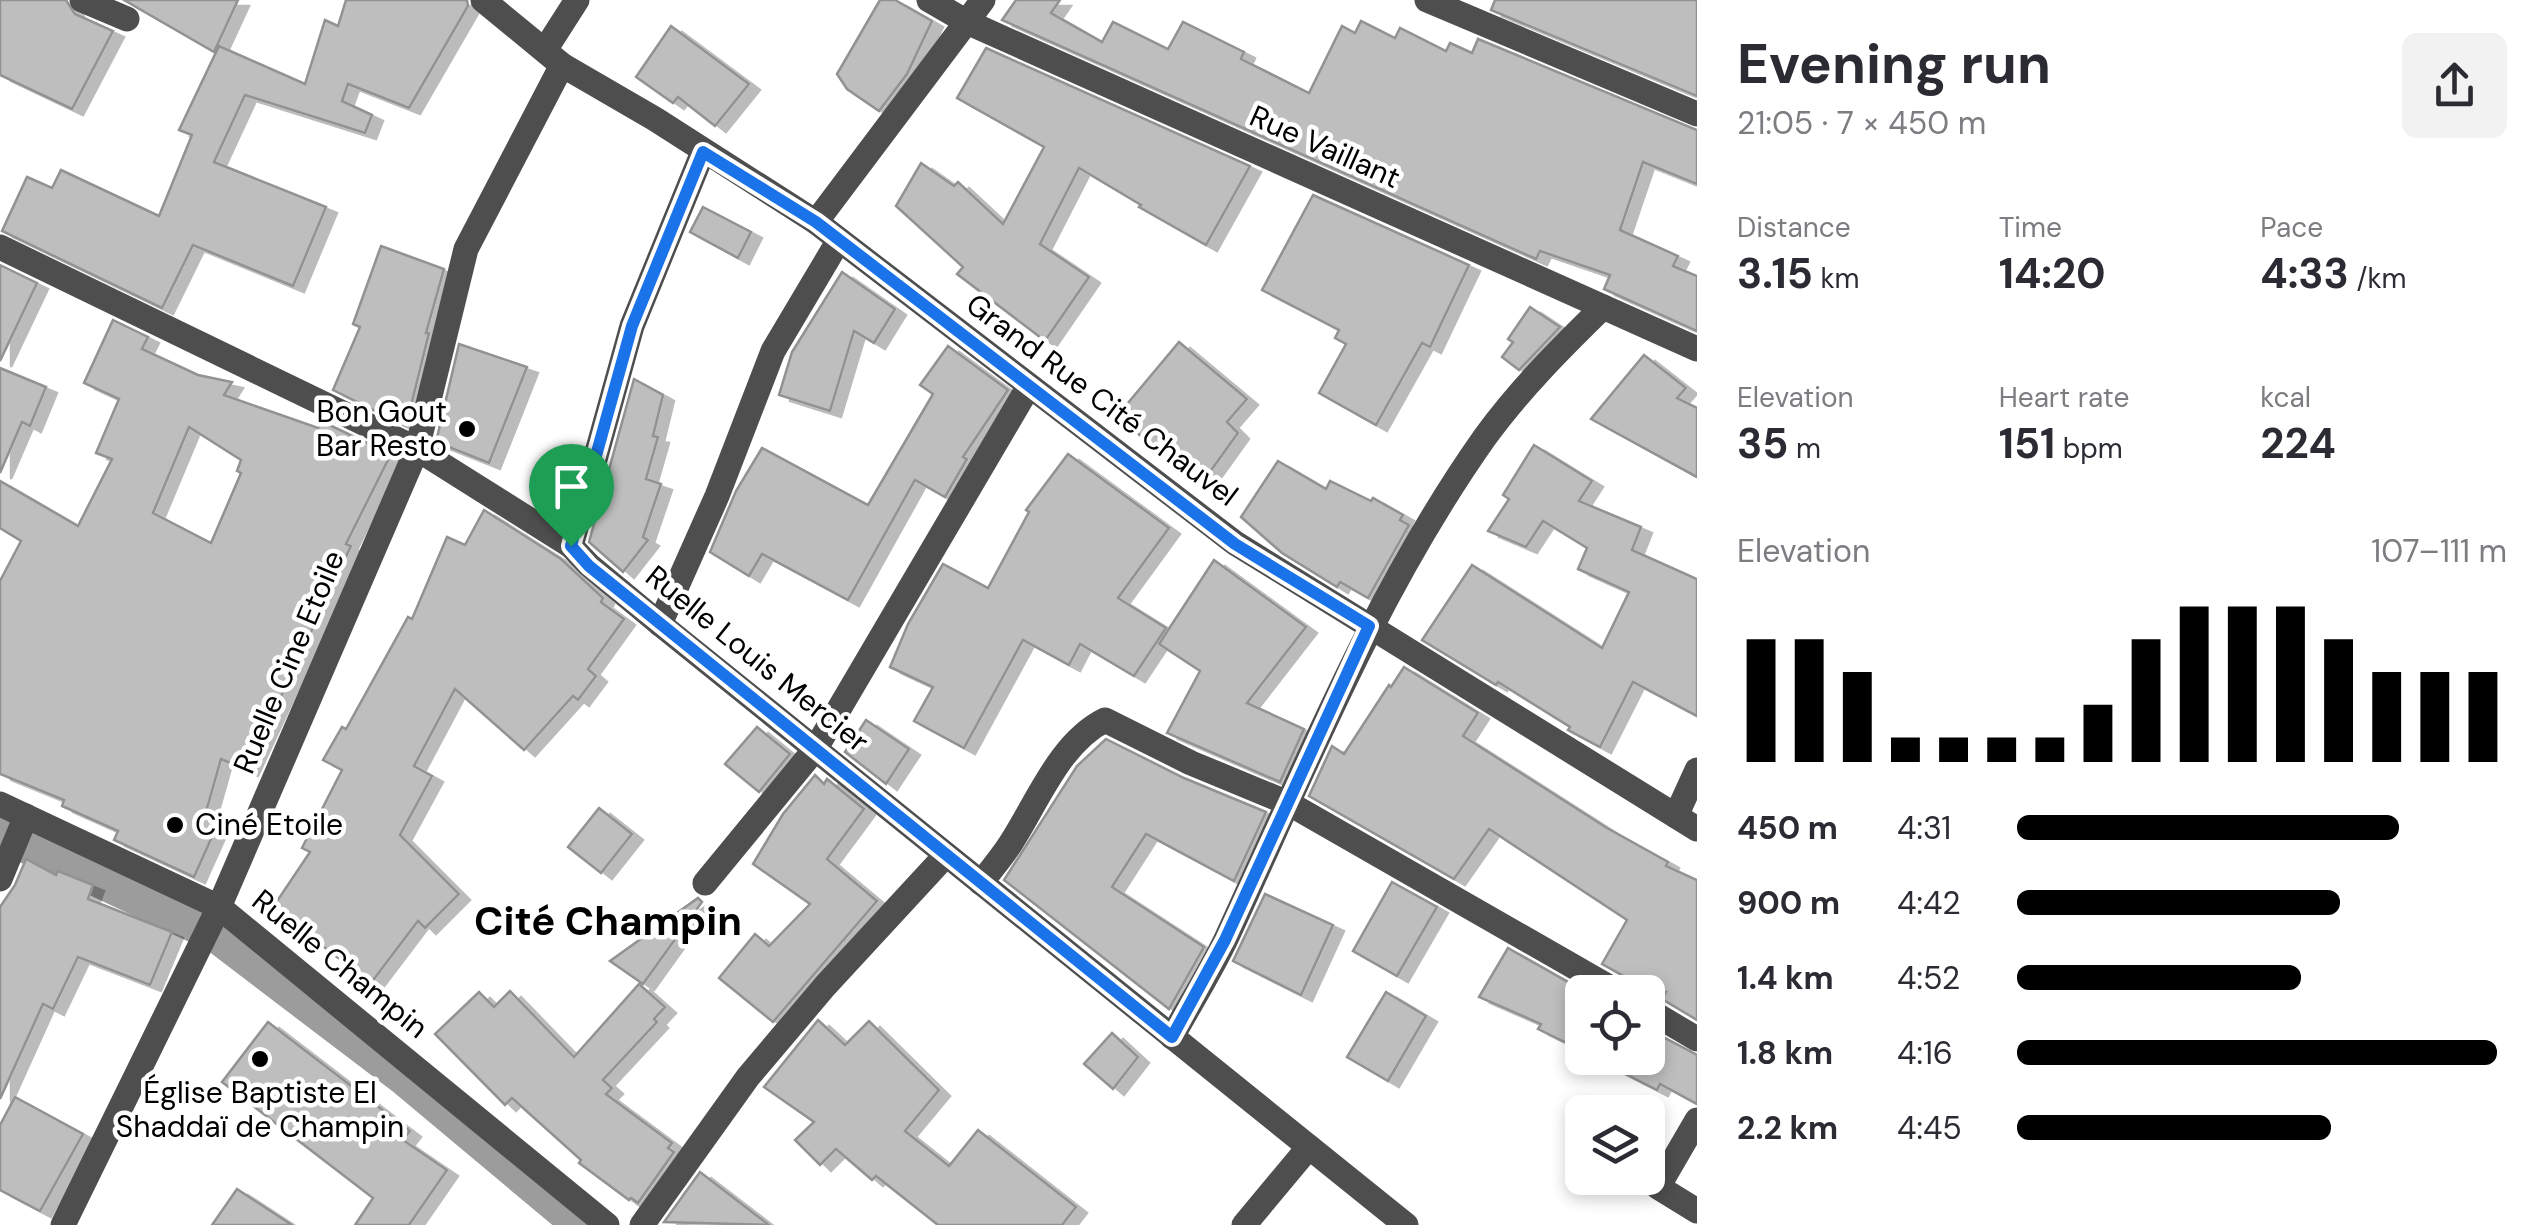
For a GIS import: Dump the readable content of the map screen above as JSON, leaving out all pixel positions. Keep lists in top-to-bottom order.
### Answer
{
  "streets": {
    "street": [
      "Rue Vaillant",
      "Grand Rue Cité Chauvel",
      "Ruelle Louis Mercier",
      "Ruelle Cine Etoile",
      "Ruelle Champin"
    ]
  },
  "crossings": [
    ["Grand Rue Cité Chauvel", "Ruelle Cine Etoile"],
    ["Ruelle Louis Mercier", "Ruelle Cine Etoile"],
    ["Ruelle Cine Etoile", "Ruelle Champin"]
  ],
  "districts": ["Cité Champin"],
  "places": ["Bon Gout Bar Resto", "Ciné Etoile", "Église Baptiste El Shaddaï de Champin"],
  "page": {
    "heading": ["Evening run", "21:05 · 7 × 450 m"],
    "stats": [
      ["Distance", "3.15 km"],
      ["Time", "14:20"],
      ["Pace", "4:33 /km"],
      ["Elevation", "35 m"],
      ["Heart rate", "151 bpm"],
      ["kcal", "224"]
    ],
    "chart": ["Elevation", "107–111 m"],
    "list": [
      {
        "name": "450 m",
        "note": "4:31"
      },
      {
        "name": "900 m",
        "note": "4:42"
      },
      {
        "name": "1.4 km",
        "note": "4:52"
      },
      {
        "name": "1.8 km",
        "note": "4:16"
      },
      {
        "name": "2.2 km",
        "note": "4:45"
      }
    ]
  }
}
